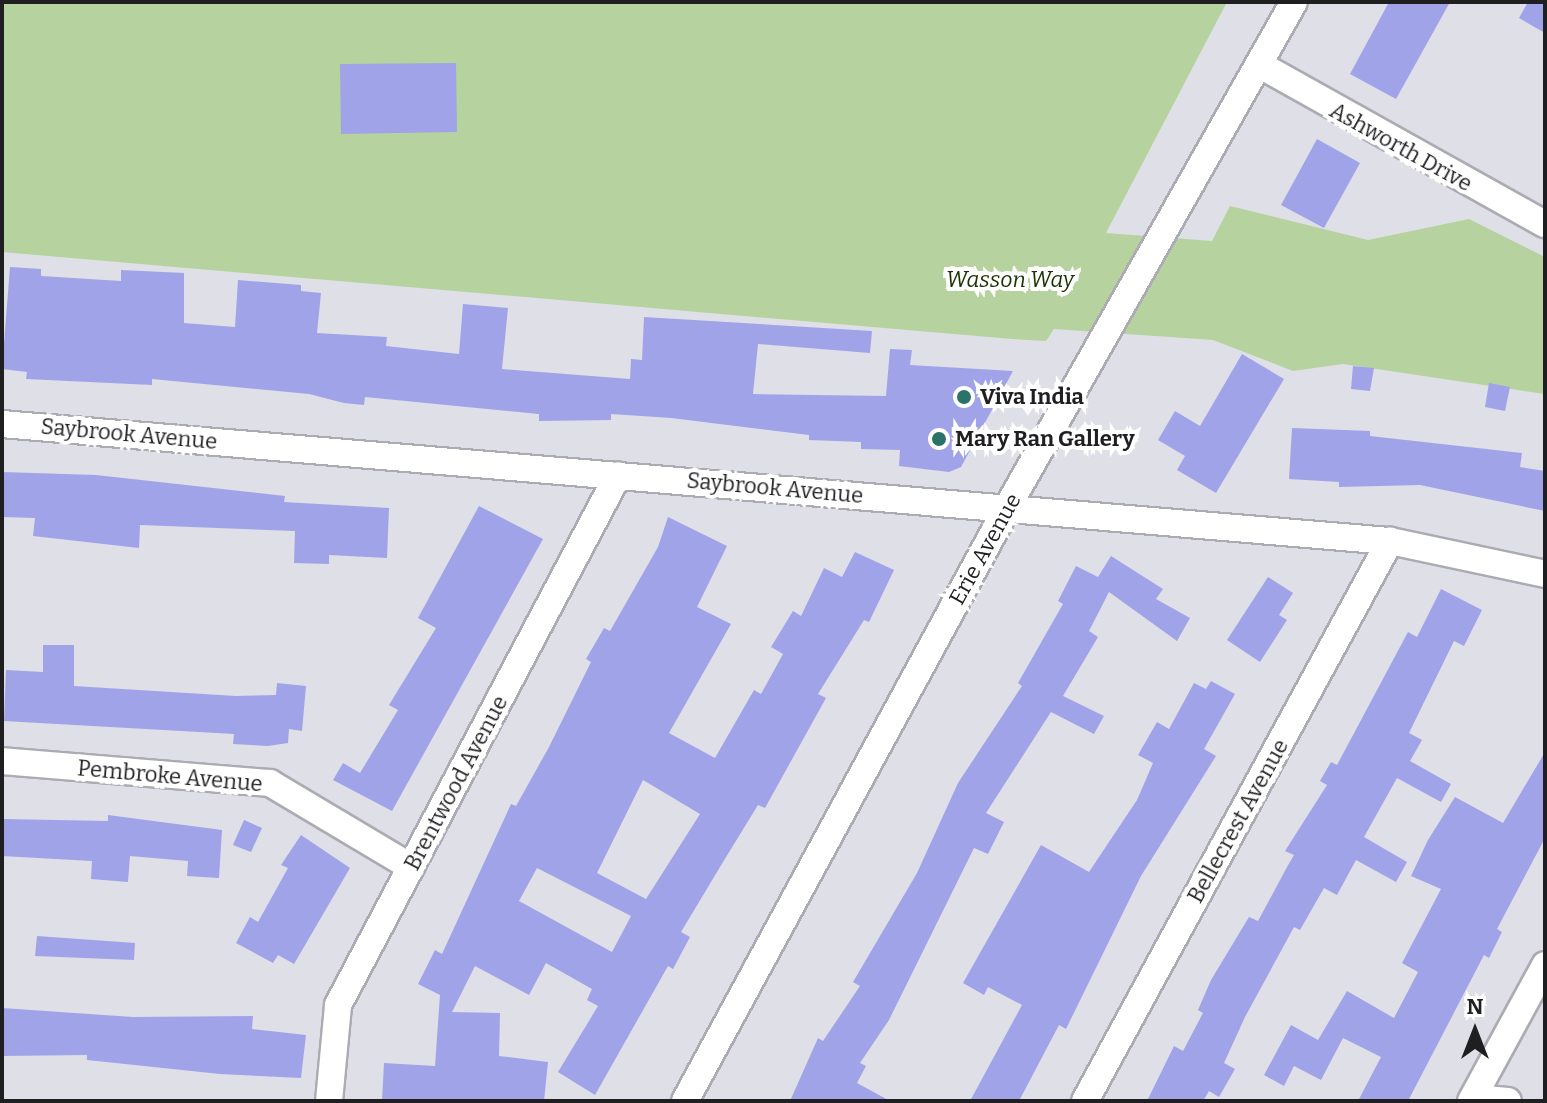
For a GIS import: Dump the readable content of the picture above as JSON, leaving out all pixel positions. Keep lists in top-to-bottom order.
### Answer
{
  "streets": {
    "street": [
      "Ashworth Drive",
      "Saybrook Avenue",
      "Erie Avenue",
      "Pembroke Avenue",
      "Brentwood Avenue",
      "Bellecrest Avenue"
    ]
  },
  "crossings": [
    ["Ashworth Drive", "Erie Avenue"],
    ["Saybrook Avenue", "Erie Avenue"],
    ["Saybrook Avenue", "Brentwood Avenue"],
    ["Saybrook Avenue", "Bellecrest Avenue"],
    ["Pembroke Avenue", "Brentwood Avenue"]
  ],
  "parks": ["Wasson Way"],
  "places": ["Viva India", "Mary Ran Gallery"],
  "north": "top"
}
